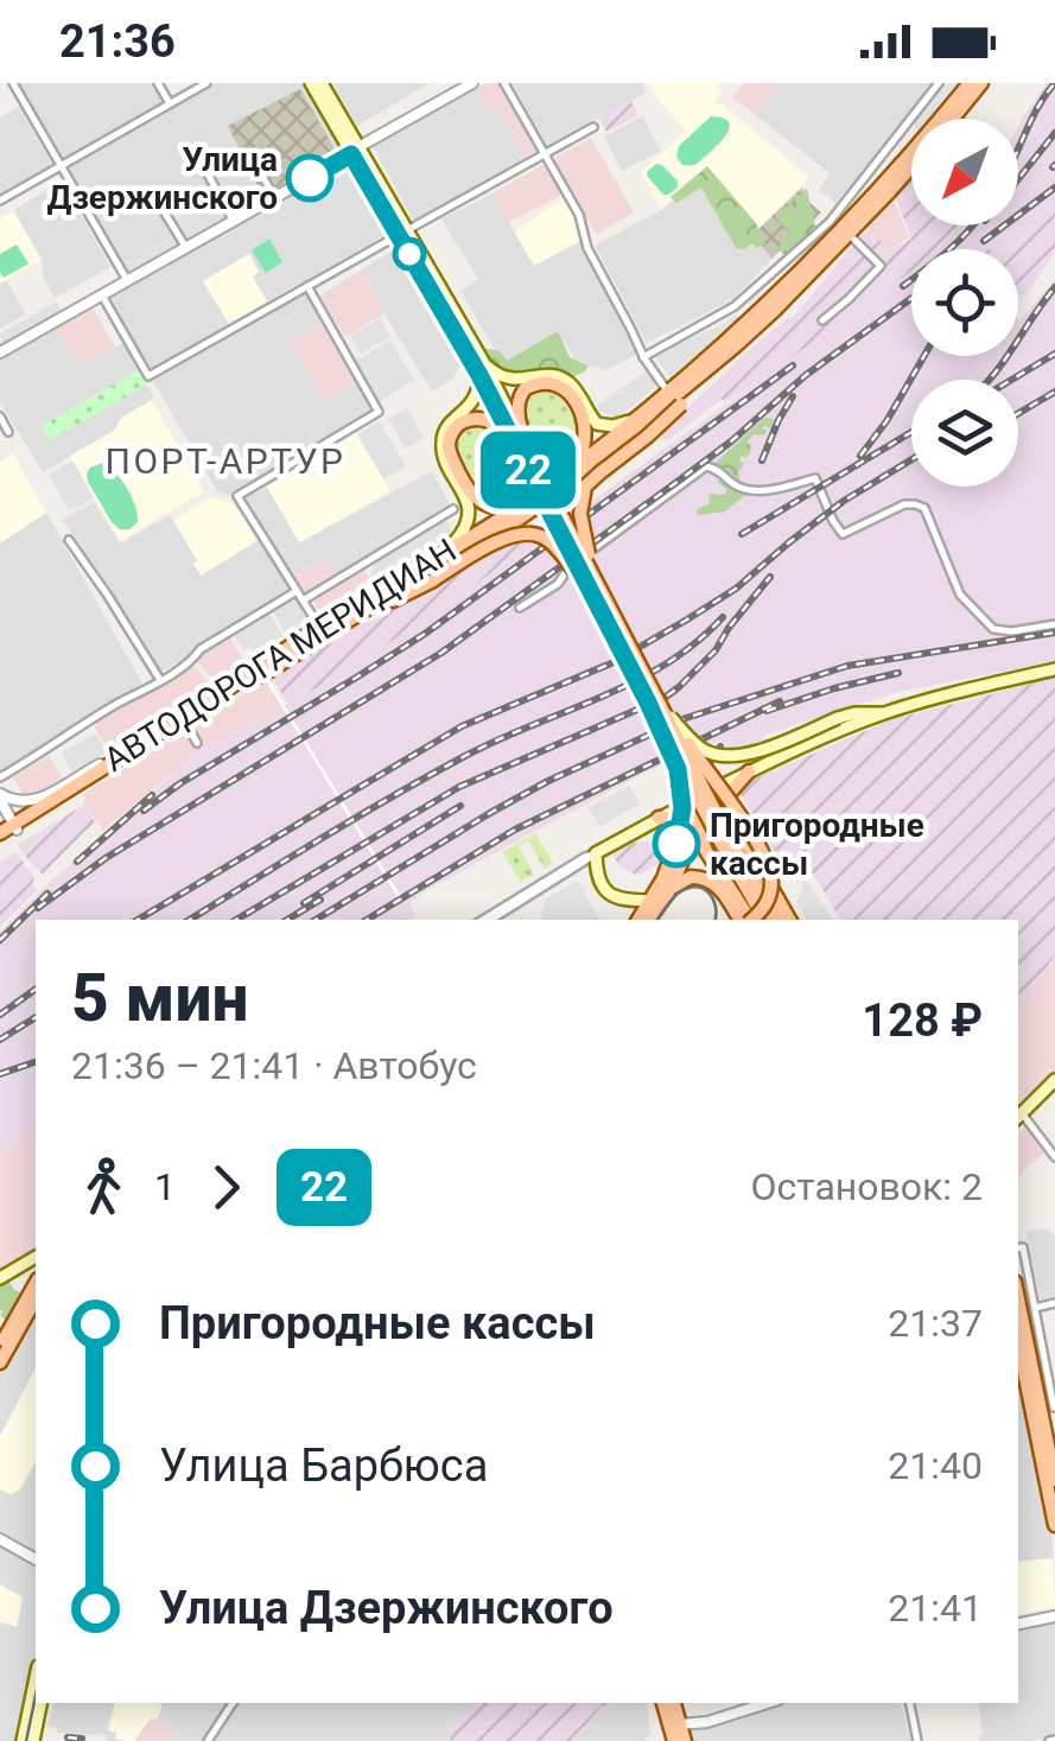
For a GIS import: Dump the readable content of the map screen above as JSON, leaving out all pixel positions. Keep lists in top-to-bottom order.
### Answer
{
  "streets": {
    "main road": ["АВТОДОРОГА МЕРИДИАН"]
  },
  "districts": ["ПОРТ-АРТУР"],
  "places": ["Улица Дзержинского", "Пригородные кассы"],
  "lines": ["bus line 22"],
  "north": "bottom left",
  "page": {
    "status": "21:36",
    "on_map": "22",
    "heading": ["5 мин", "21:36 – 21:41 · Автобус", "128 ₽"],
    "legs": ["1", "22", "Остановок: 2"],
    "list": [
      {
        "name": "Пригородные кассы",
        "value": "21:37"
      },
      {
        "name": "Улица Барбюса",
        "value": "21:40"
      },
      {
        "name": "Улица Дзержинского",
        "value": "21:41"
      }
    ]
  }
}
